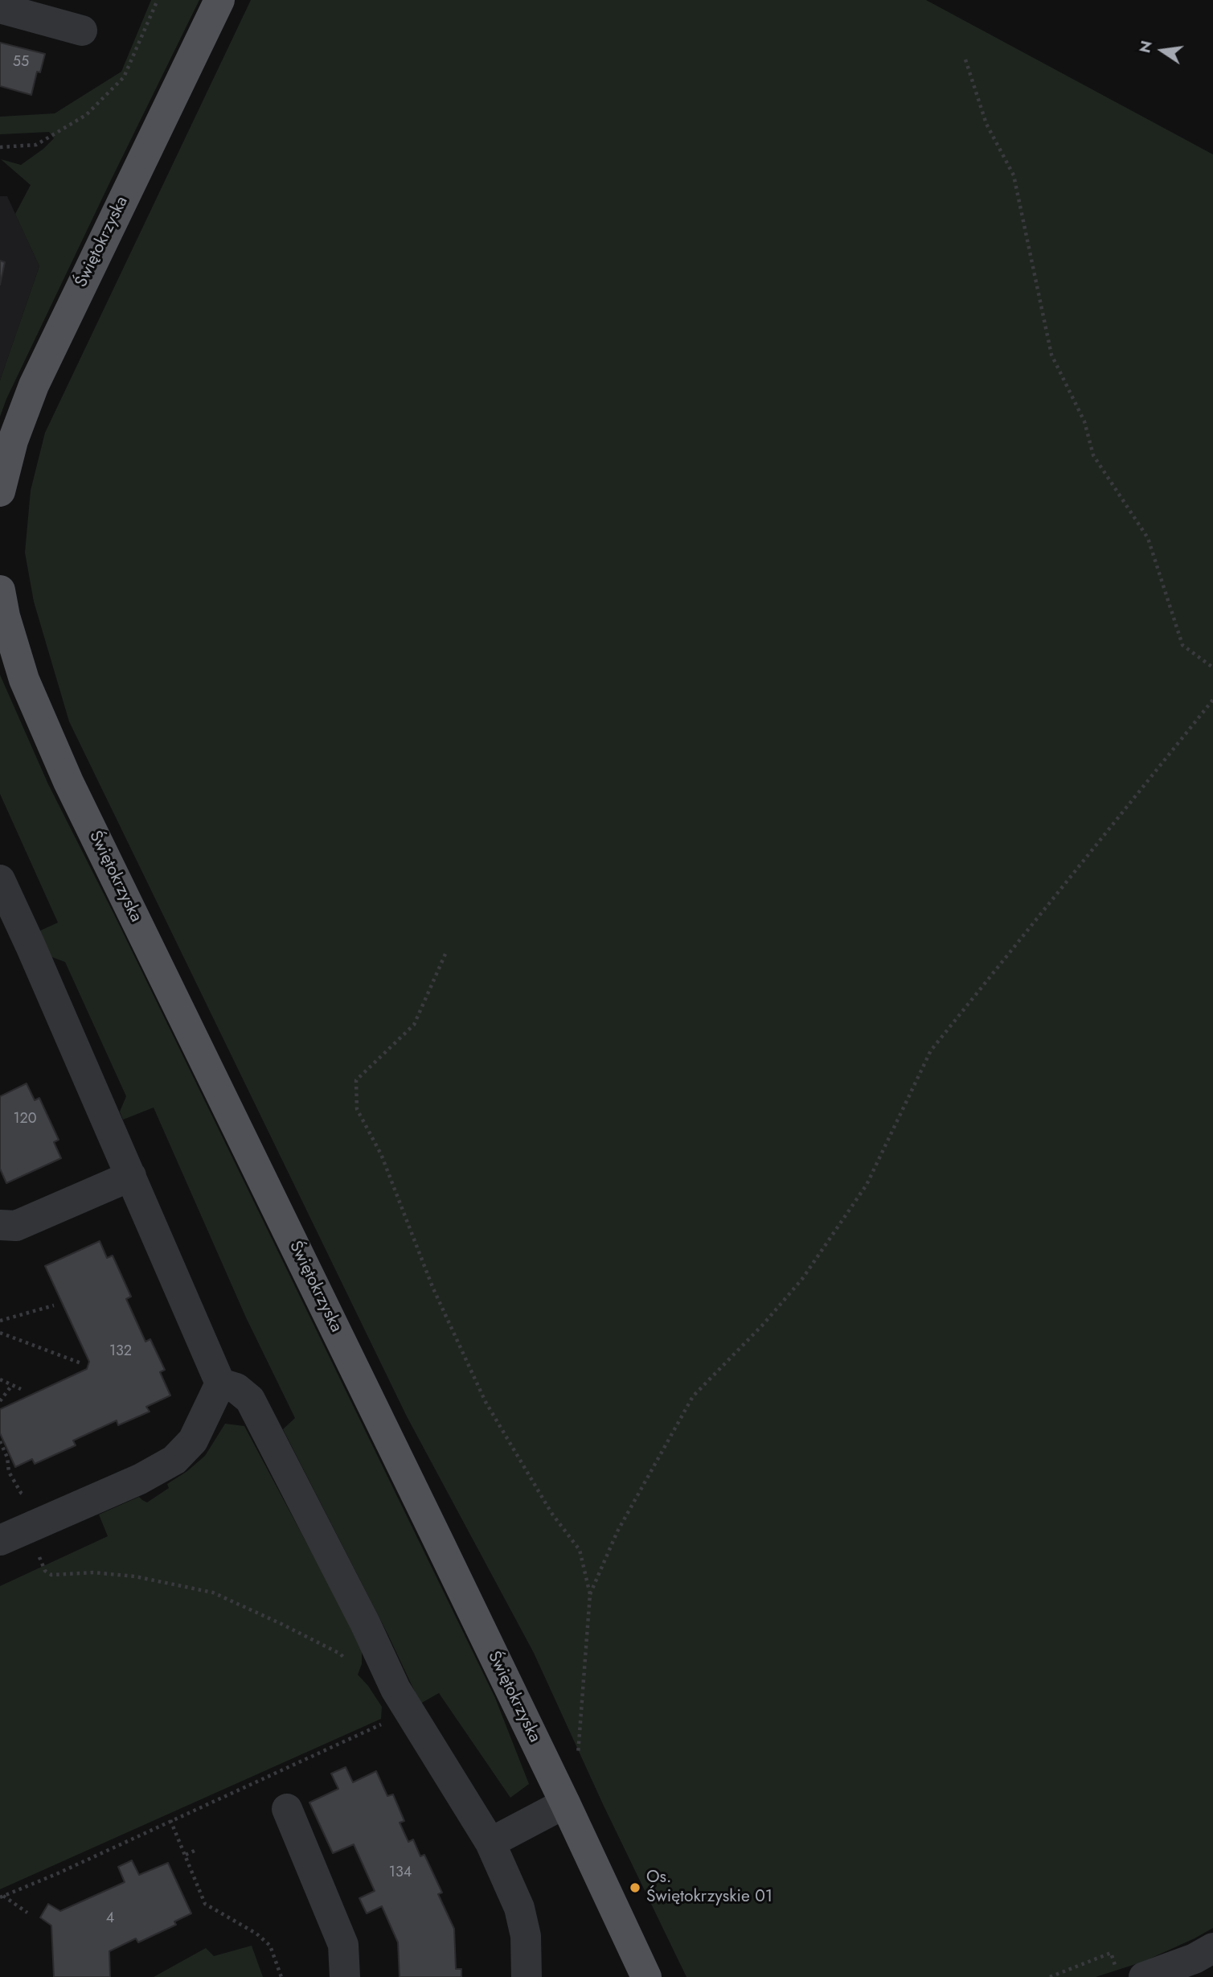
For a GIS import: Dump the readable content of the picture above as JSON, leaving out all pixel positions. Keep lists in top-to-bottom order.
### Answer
{
  "streets": {
    "main road": ["Świętokrzyska"]
  },
  "places": ["Os. Świętokrzyskie 01"],
  "house_numbers": [
    "55",
    "120",
    "132",
    "134",
    "4"
  ],
  "north": "left"
}
